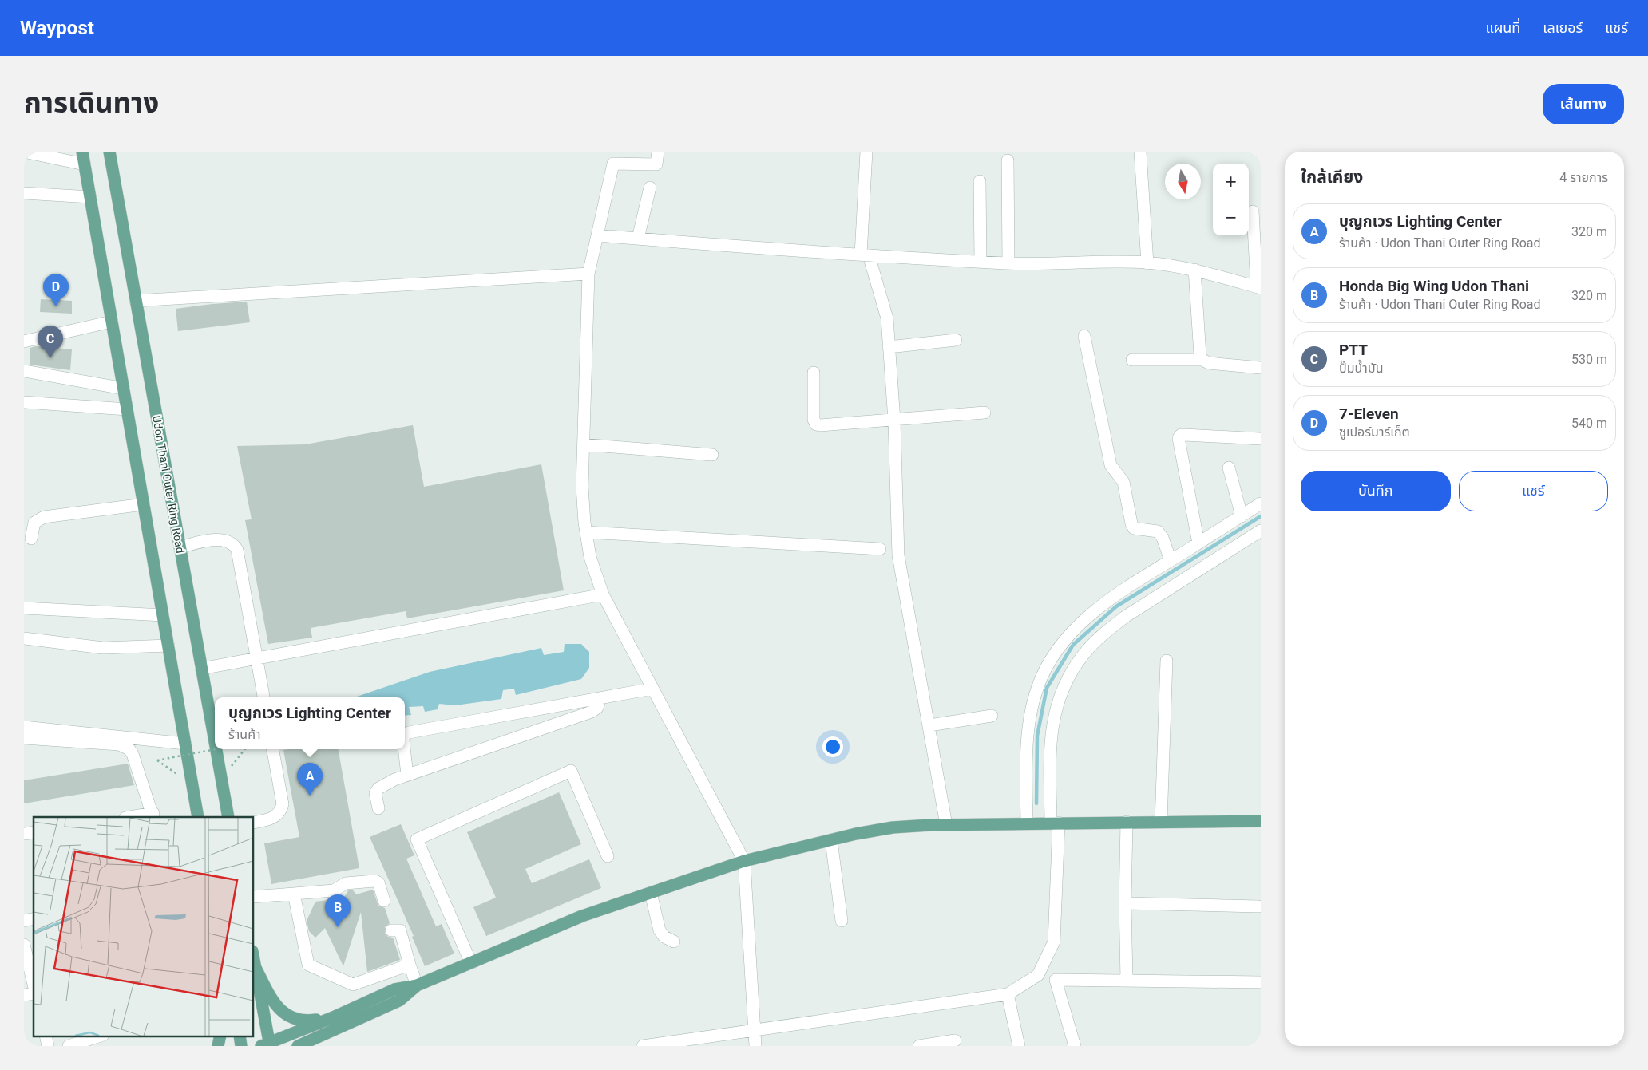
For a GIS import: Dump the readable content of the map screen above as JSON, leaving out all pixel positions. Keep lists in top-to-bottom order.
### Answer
{
  "streets": {
    "main road": ["Udon Thani Outer Ring Road"]
  },
  "north": "bottom",
  "page": {
    "header": "Waypost",
    "nav": ["แผนที่", "เลเยอร์", "แชร์"],
    "title": "การเดินทาง",
    "buttons": [
      "เส้นทาง",
      ["บันทึก", "แชร์"]
    ],
    "heading": ["ใกล้เคียง", "4 รายการ"],
    "map_buttons": ["+", "−"],
    "list": [
      {
        "mark": "A",
        "name": "บุญกเวร Lighting Center",
        "note": "ร้านค้า · Udon Thani Outer Ring Road",
        "value": "320 m"
      },
      {
        "mark": "B",
        "name": "Honda Big Wing Udon Thani",
        "note": "ร้านค้า · Udon Thani Outer Ring Road",
        "value": "320 m"
      },
      {
        "mark": "C",
        "name": "PTT",
        "note": "ปั๊มน้ำมัน",
        "value": "530 m"
      },
      {
        "mark": "D",
        "name": "7-Eleven",
        "note": "ซูเปอร์มาร์เก็ต",
        "value": "540 m"
      }
    ],
    "pins": [
      "D",
      "C",
      "A",
      "B"
    ],
    "popup": ["บุญกเวร Lighting Center", "ร้านค้า"]
  }
}
